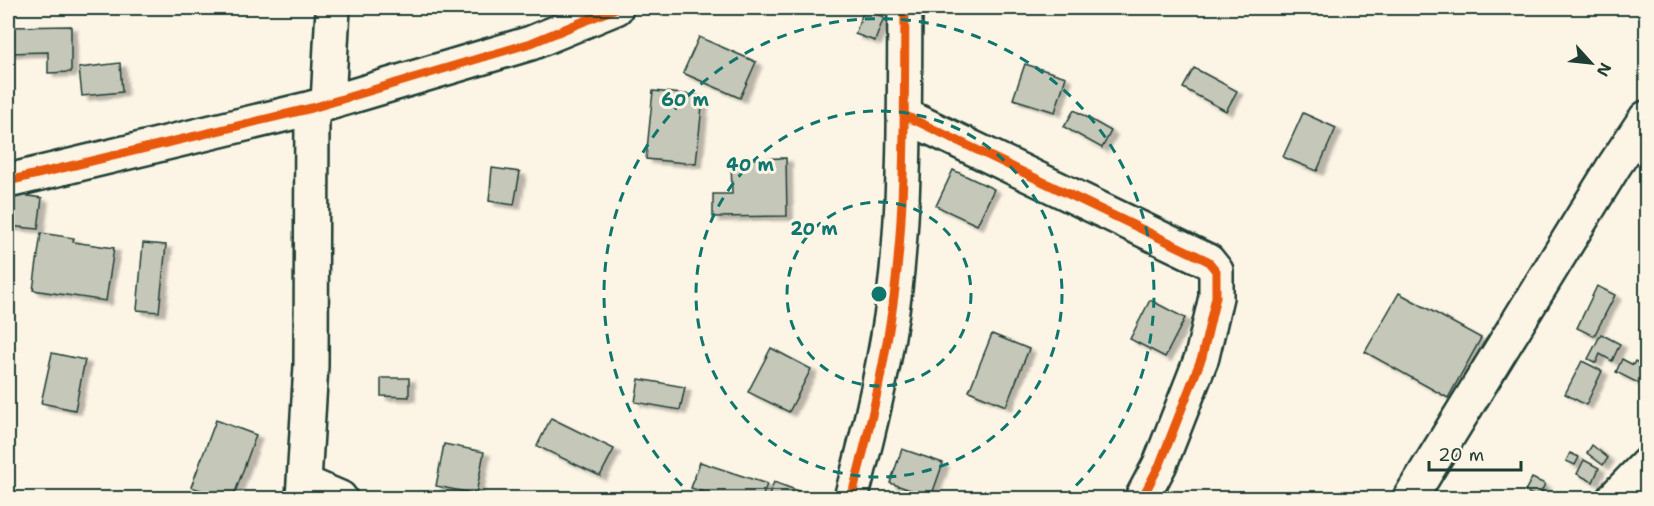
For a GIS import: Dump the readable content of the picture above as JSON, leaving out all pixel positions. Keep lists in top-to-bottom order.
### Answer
{
  "scale_bar": "20 m",
  "north": "bottom right",
  "rings": ["60 m", "40 m", "20 m"]
}
